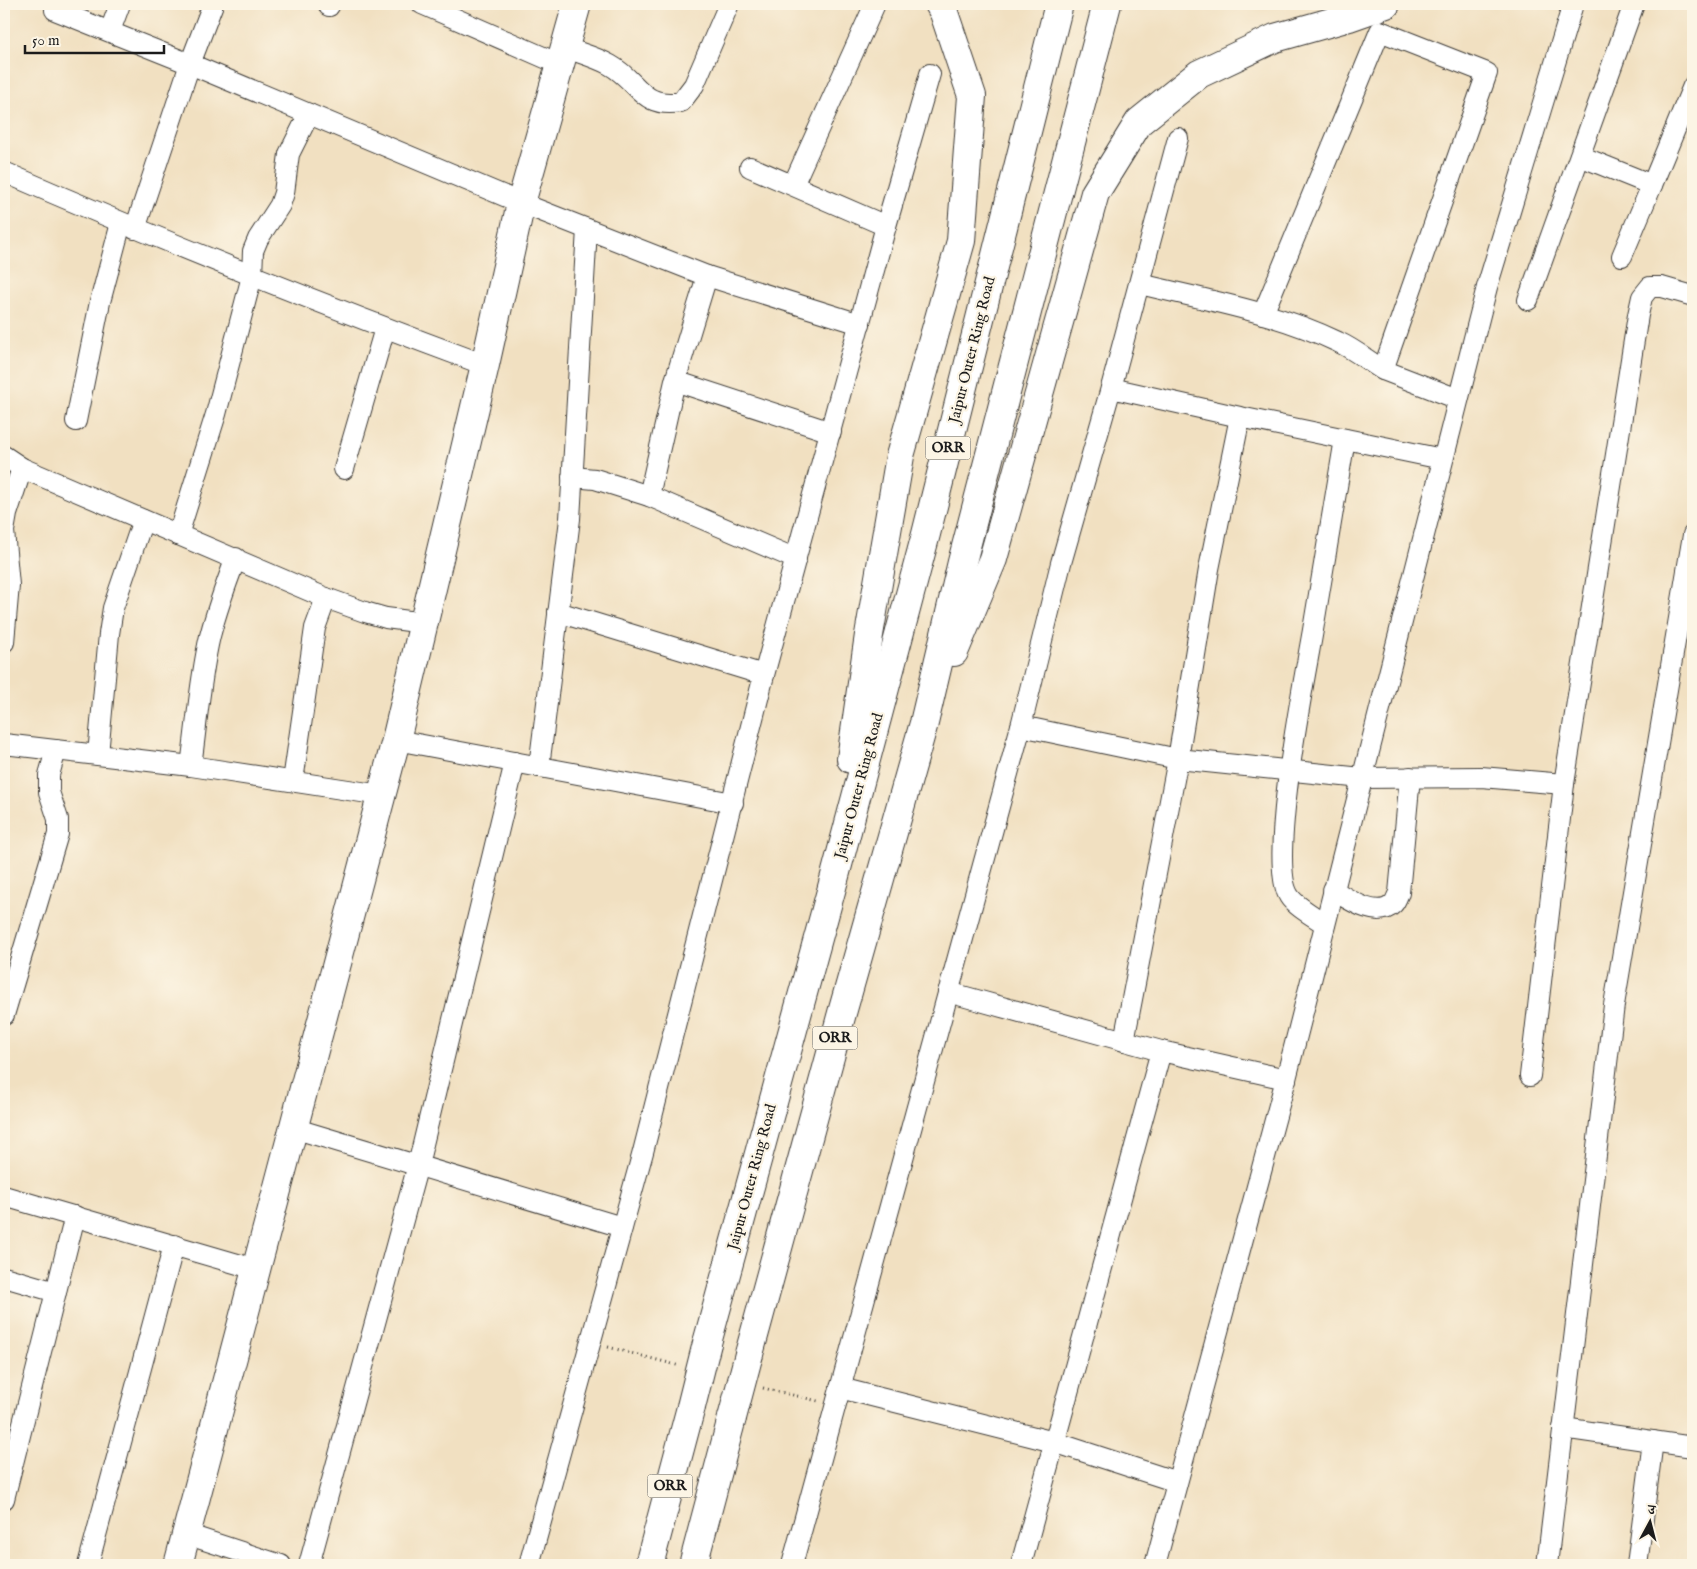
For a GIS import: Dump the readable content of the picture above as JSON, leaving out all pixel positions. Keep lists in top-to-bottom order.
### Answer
{
  "streets": {
    "main road": ["Jaipur Outer Ring Road", "ORR"]
  },
  "scale_bar": "50 m",
  "north": "top"
}
